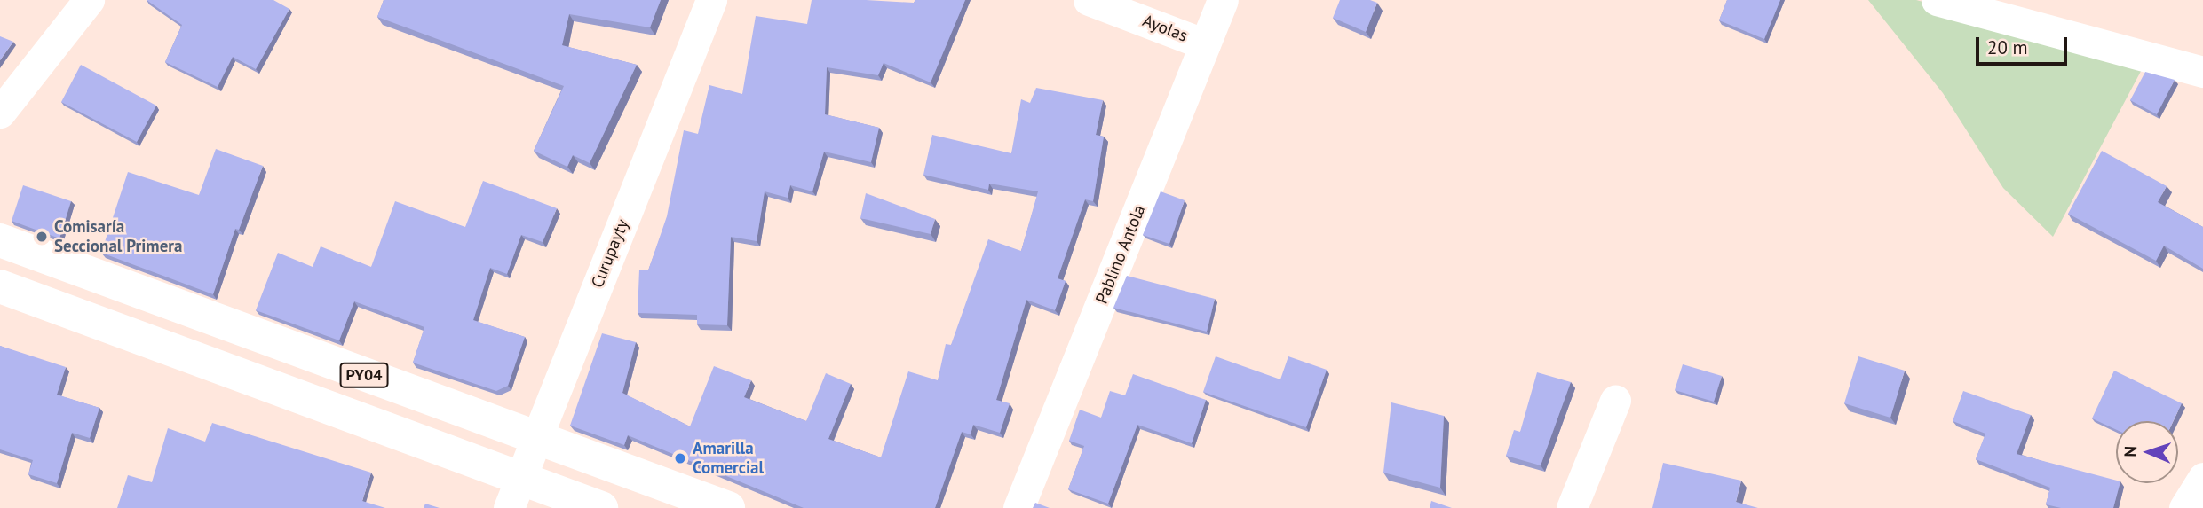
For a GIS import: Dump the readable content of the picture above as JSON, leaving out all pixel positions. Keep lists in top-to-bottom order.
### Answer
{
  "streets": {
    "main road": ["PY04"],
    "street": ["Ayolas", "Curupayty", "Pablino Antola"]
  },
  "crossings": [
    ["Ayolas", "Pablino Antola"],
    ["Curupayty", "PY04"]
  ],
  "places": ["Comisaría Seccional Primera", "Amarilla Comercial"],
  "scale_bar": "20 m",
  "north": "left"
}
